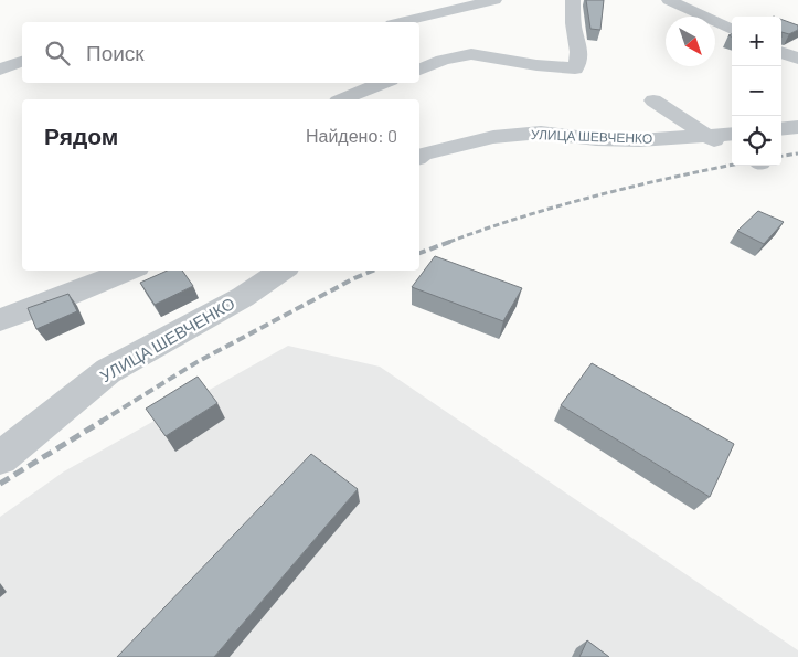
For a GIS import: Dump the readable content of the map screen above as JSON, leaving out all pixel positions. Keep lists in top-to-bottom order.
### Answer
{
  "streets": {
    "street": ["УЛИЦА ШЕВЧЕНКО"]
  },
  "north": "bottom right",
  "page": {
    "map_buttons": ["+", "−"],
    "search": "Поиск",
    "heading": ["Рядом", "Найдено: 0"]
  }
}
